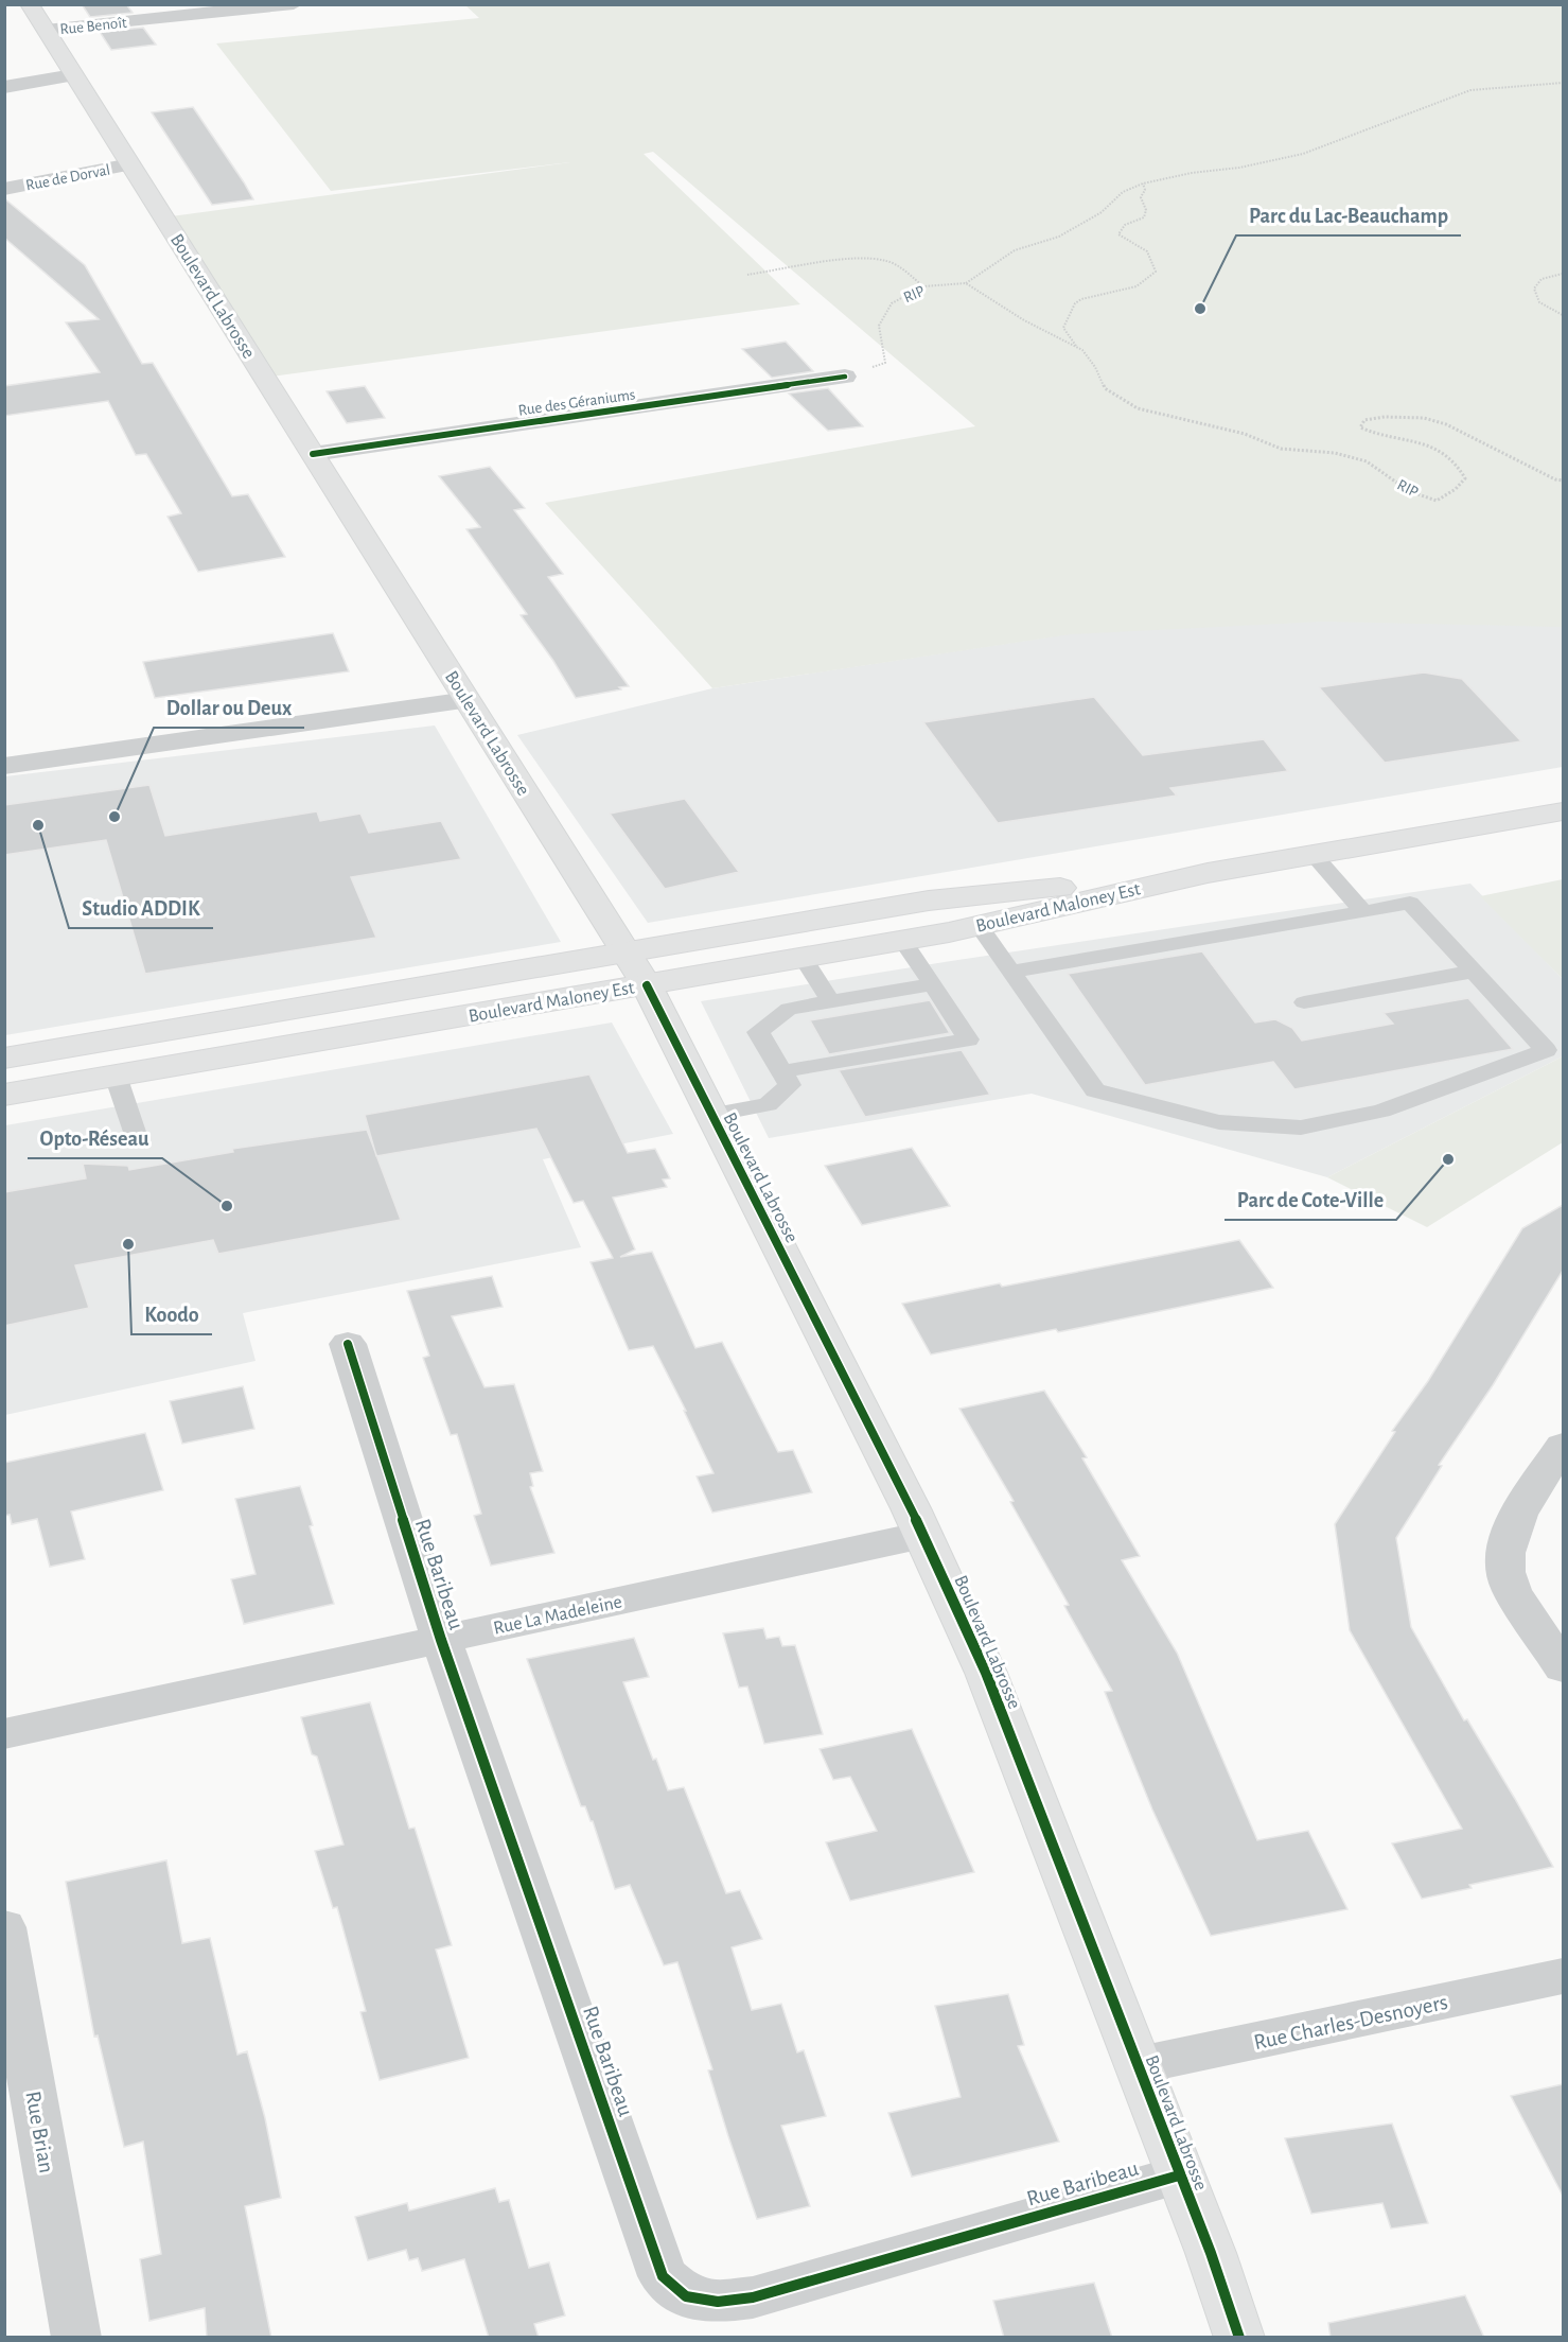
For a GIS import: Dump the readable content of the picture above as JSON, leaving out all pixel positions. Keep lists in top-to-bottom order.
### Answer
{
  "streets": {
    "main road": ["Boulevard Labrosse", "Boulevard Maloney Est"],
    "street": [
      "Rue Benoît",
      "Rue de Dorval",
      "Rue des Géraniums",
      "Rue Baribeau",
      "Rue La Madeleine",
      "Rue Charles-Desnoyers",
      "Rue Brian"
    ],
    "path": ["RIP"]
  },
  "crossings": [
    ["Rue Benoît", "Boulevard Labrosse"],
    ["Rue de Dorval", "Boulevard Labrosse"],
    ["RIP", "Rue des Géraniums"],
    ["Boulevard Labrosse", "Rue des Géraniums"],
    ["Boulevard Labrosse", "Boulevard Maloney Est"],
    ["Boulevard Labrosse", "Rue Baribeau"],
    ["Boulevard Labrosse", "Rue La Madeleine"],
    ["Boulevard Labrosse", "Rue Charles-Desnoyers"],
    ["Rue Baribeau", "Rue La Madeleine"]
  ],
  "places": [
    "Parc du Lac-Beauchamp",
    "Dollar ou Deux",
    "Studio ADDIK",
    "Parc de Cote-Ville",
    "Opto-Réseau",
    "Koodo"
  ]
}
